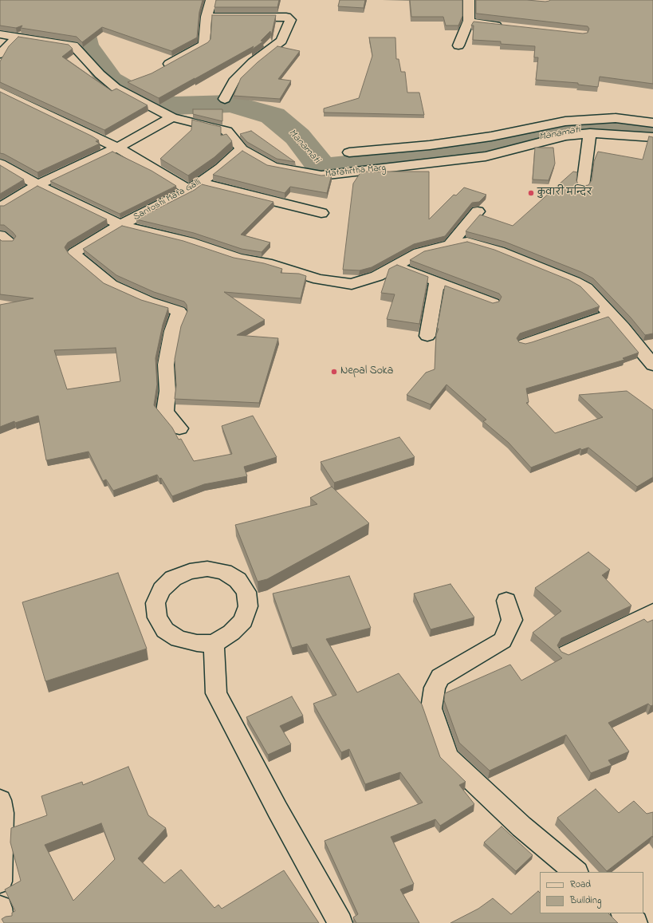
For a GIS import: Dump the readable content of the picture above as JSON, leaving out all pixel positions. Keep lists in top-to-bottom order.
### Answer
{
  "streets": {
    "street": ["Matatirtha Marg", "Santoshi Mata Galli"]
  },
  "crossings": [
    ["Matatirtha Marg", "Santoshi Mata Galli"]
  ],
  "water": ["Manamati"],
  "places": ["कुवारी मन्दिर", "Nepal Soka"],
  "legend": ["Road", "Building"]
}
